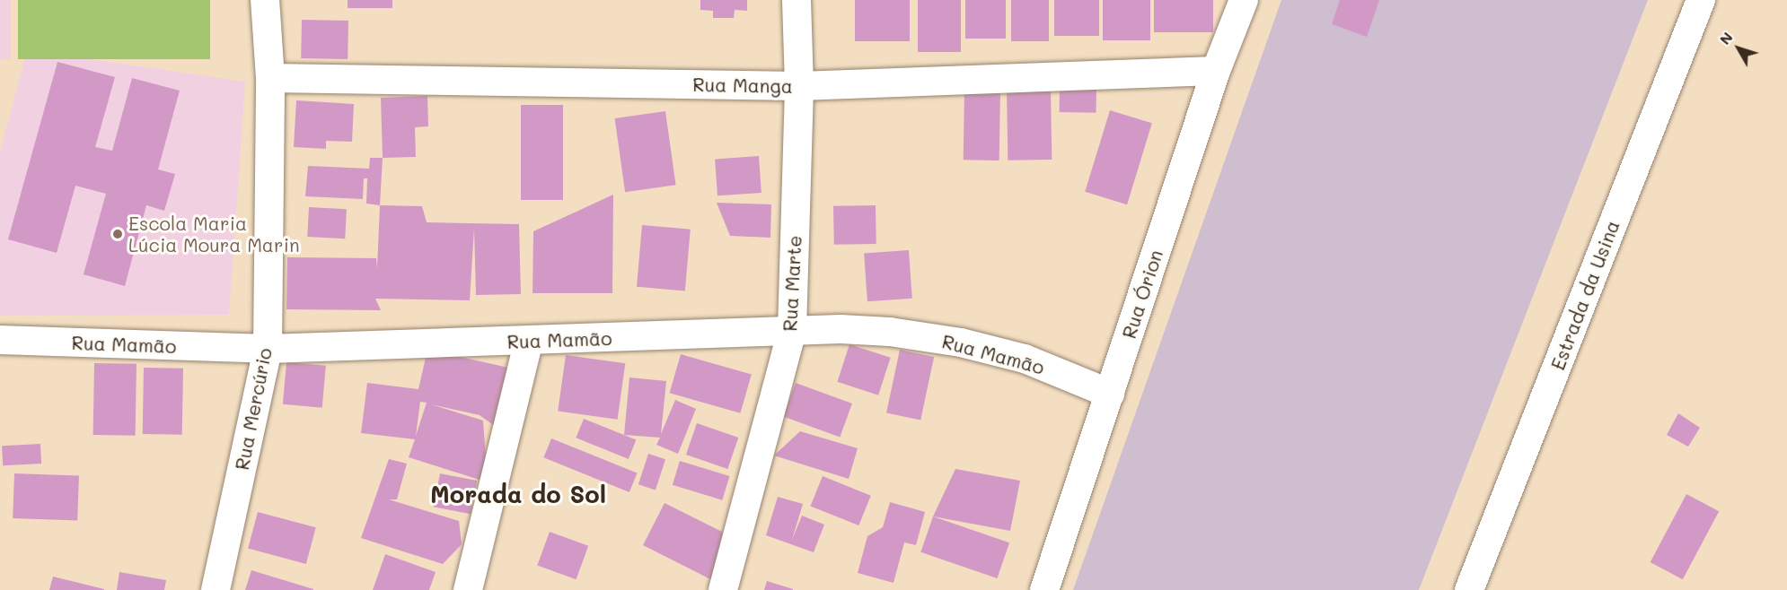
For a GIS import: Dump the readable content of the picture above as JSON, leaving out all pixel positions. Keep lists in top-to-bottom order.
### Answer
{
  "streets": {
    "street": [
      "Rua Manga",
      "Rua Marte",
      "Rua Órion",
      "Estrada da Usina",
      "Rua Mamão",
      "Rua Mercúrio"
    ]
  },
  "crossings": [
    ["Rua Manga", "Rua Marte"],
    ["Rua Manga", "Rua Órion"],
    ["Rua Manga", "Rua Mercúrio"],
    ["Rua Marte", "Rua Mamão"],
    ["Rua Órion", "Rua Mamão"],
    ["Rua Mamão", "Rua Mercúrio"]
  ],
  "districts": ["Morada do Sol"],
  "places": ["Escola Maria Lúcia Moura Marin"],
  "north": "top left"
}
